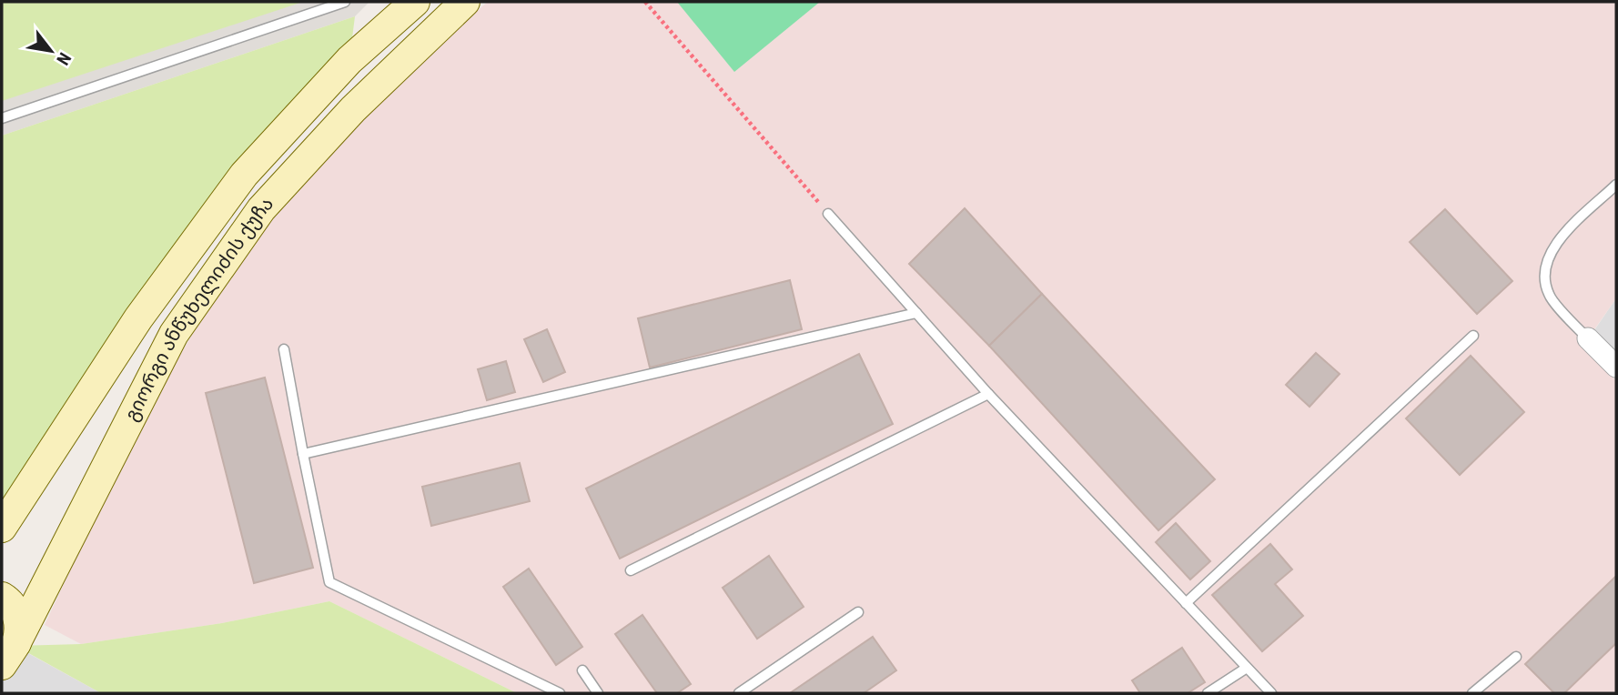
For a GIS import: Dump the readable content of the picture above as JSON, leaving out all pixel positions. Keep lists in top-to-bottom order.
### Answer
{
  "streets": {
    "main road": ["გიორგი ანწუხელიძის ქუჩა"]
  },
  "north": "bottom right"
}
